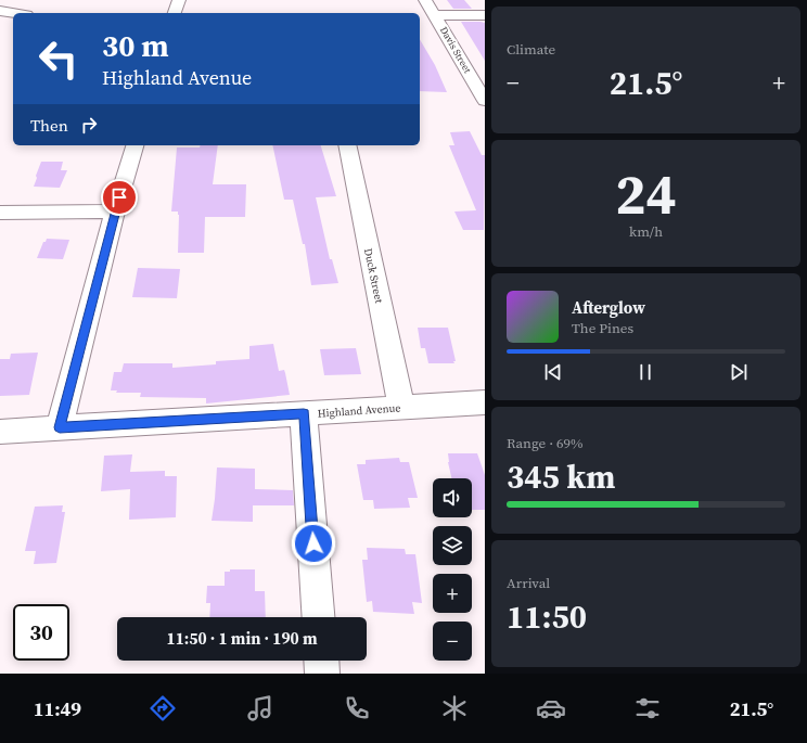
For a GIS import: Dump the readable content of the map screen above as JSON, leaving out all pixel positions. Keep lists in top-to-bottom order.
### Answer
{
  "streets": {
    "street": ["Davis Street", "Duck Street", "Highland Avenue"]
  },
  "crossings": [
    ["Duck Street", "Highland Avenue"]
  ],
  "page": {
    "tile": [
      "Climate",
      ["24", "km/h"],
      ["Range · 69%", "345 km"],
      ["Arrival", "11:50"]
    ],
    "turn": ["30 m", "Highland Avenue"],
    "heat": ["−", "21.5°", "+"],
    "then": "Then",
    "song": ["Afterglow", "The Pines"],
    "map_buttons": ["+", "−"],
    "limit": "30",
    "trip": "11:50 · 1 min · 190 m",
    "tabs": ["11:49", "21.5°"]
  }
}
